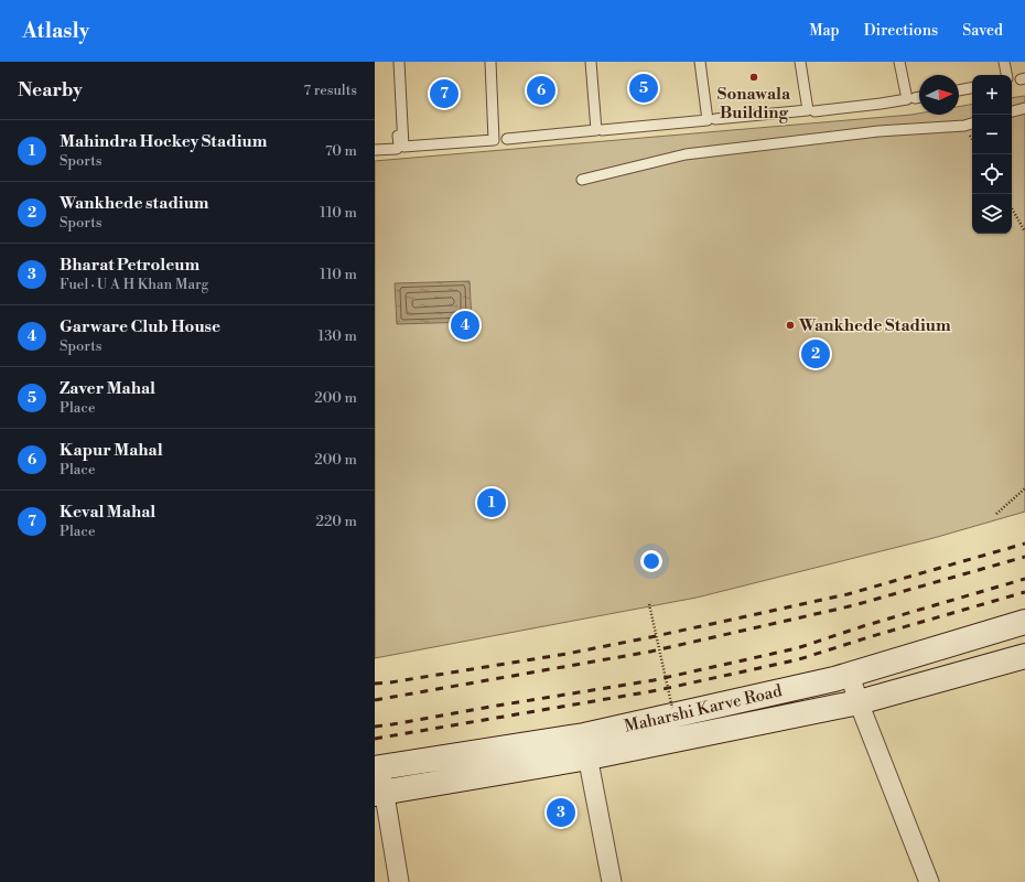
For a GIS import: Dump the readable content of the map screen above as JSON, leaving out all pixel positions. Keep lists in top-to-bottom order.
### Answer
{
  "streets": {
    "main road": ["Maharshi Karve Road"]
  },
  "places": ["Sonawala Building", "Wankhede Stadium"],
  "north": "right",
  "page": {
    "header": "Atlasly",
    "nav": ["Map", "Directions", "Saved"],
    "heading": ["Nearby", "7 results"],
    "pins": [
      "5",
      "6",
      "7",
      "4",
      "2",
      "1",
      "3"
    ],
    "map_buttons": ["+", "−"],
    "list": [
      {
        "mark": "1",
        "name": "Mahindra Hockey Stadium",
        "note": "Sports",
        "value": "70 m"
      },
      {
        "mark": "2",
        "name": "Wankhede stadium",
        "note": "Sports",
        "value": "110 m"
      },
      {
        "mark": "3",
        "name": "Bharat Petroleum",
        "note": "Fuel · U A H Khan Marg",
        "value": "110 m"
      },
      {
        "mark": "4",
        "name": "Garware Club House",
        "note": "Sports",
        "value": "130 m"
      },
      {
        "mark": "5",
        "name": "Zaver Mahal",
        "note": "Place",
        "value": "200 m"
      },
      {
        "mark": "6",
        "name": "Kapur Mahal",
        "note": "Place",
        "value": "200 m"
      },
      {
        "mark": "7",
        "name": "Keval Mahal",
        "note": "Place",
        "value": "220 m"
      }
    ]
  }
}
